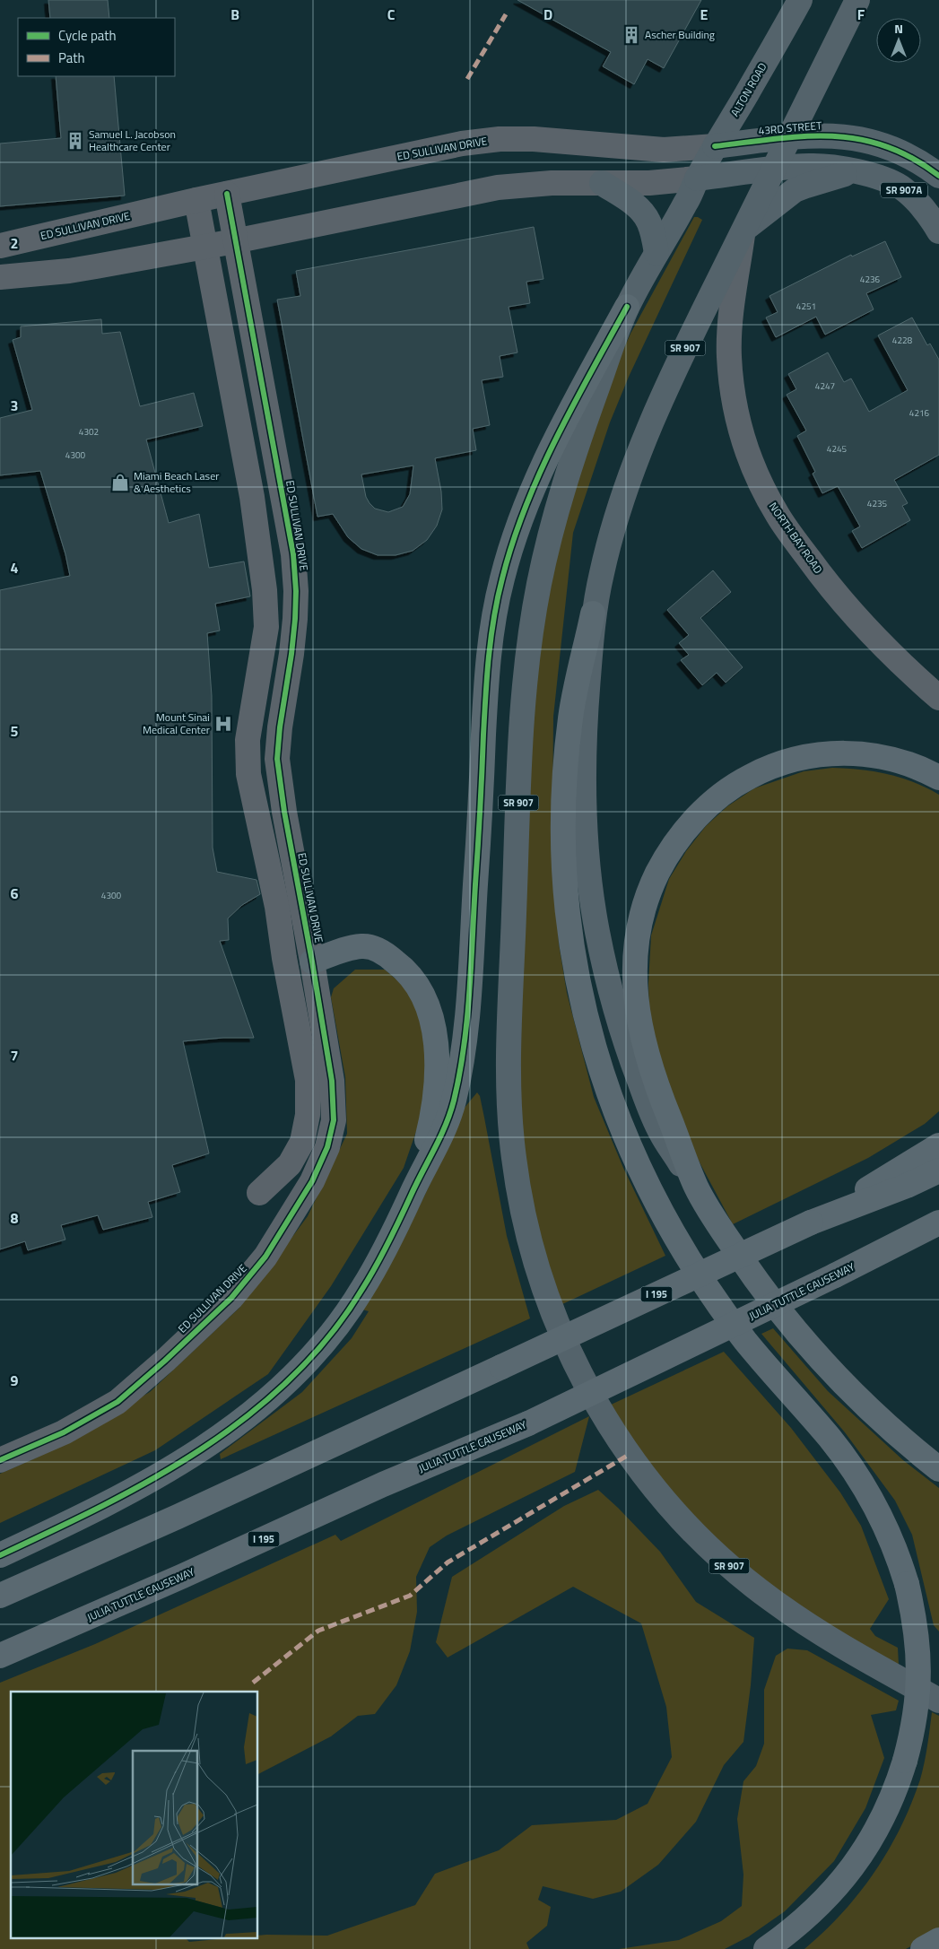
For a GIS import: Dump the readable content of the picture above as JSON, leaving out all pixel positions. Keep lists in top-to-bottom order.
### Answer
{
  "streets": {
    "highway": ["SR 907", "JULIA TUTTLE CAUSEWAY", "I 195"],
    "main road": ["ALTON ROAD", "43RD STREET", "SR 907A"],
    "street": ["ED SULLIVAN DRIVE", "NORTH BAY ROAD"]
  },
  "crossings": [
    ["ALTON ROAD", "43RD STREET"],
    ["ALTON ROAD", "ED SULLIVAN DRIVE"],
    ["ALTON ROAD", "SR 907A"],
    ["ALTON ROAD", "SR 907"],
    ["43RD STREET", "ED SULLIVAN DRIVE"],
    ["43RD STREET", "SR 907"],
    ["SR 907A", "SR 907"],
    ["SR 907", "NORTH BAY ROAD"]
  ],
  "places": {
    "building": ["Ascher Building", "Samuel L. Jacobson Healthcare Center"],
    "shop": ["Miami Beach Laser & Aesthetics"],
    "hospital": ["Mount Sinai Medical Center"]
  },
  "house_numbers": [
    "4236",
    "4251",
    "4228",
    "4247",
    "4216",
    "4302",
    "4245",
    "4300",
    "4235",
    "4300"
  ],
  "legend": ["Cycle path", "Path"],
  "north": "top",
  "grid": {
    "columns": [
      "B",
      "C",
      "D",
      "E",
      "F"
    ],
    "rows": [
      "2",
      "3",
      "4",
      "5",
      "6",
      "7",
      "8",
      "9"
    ]
  }
}
